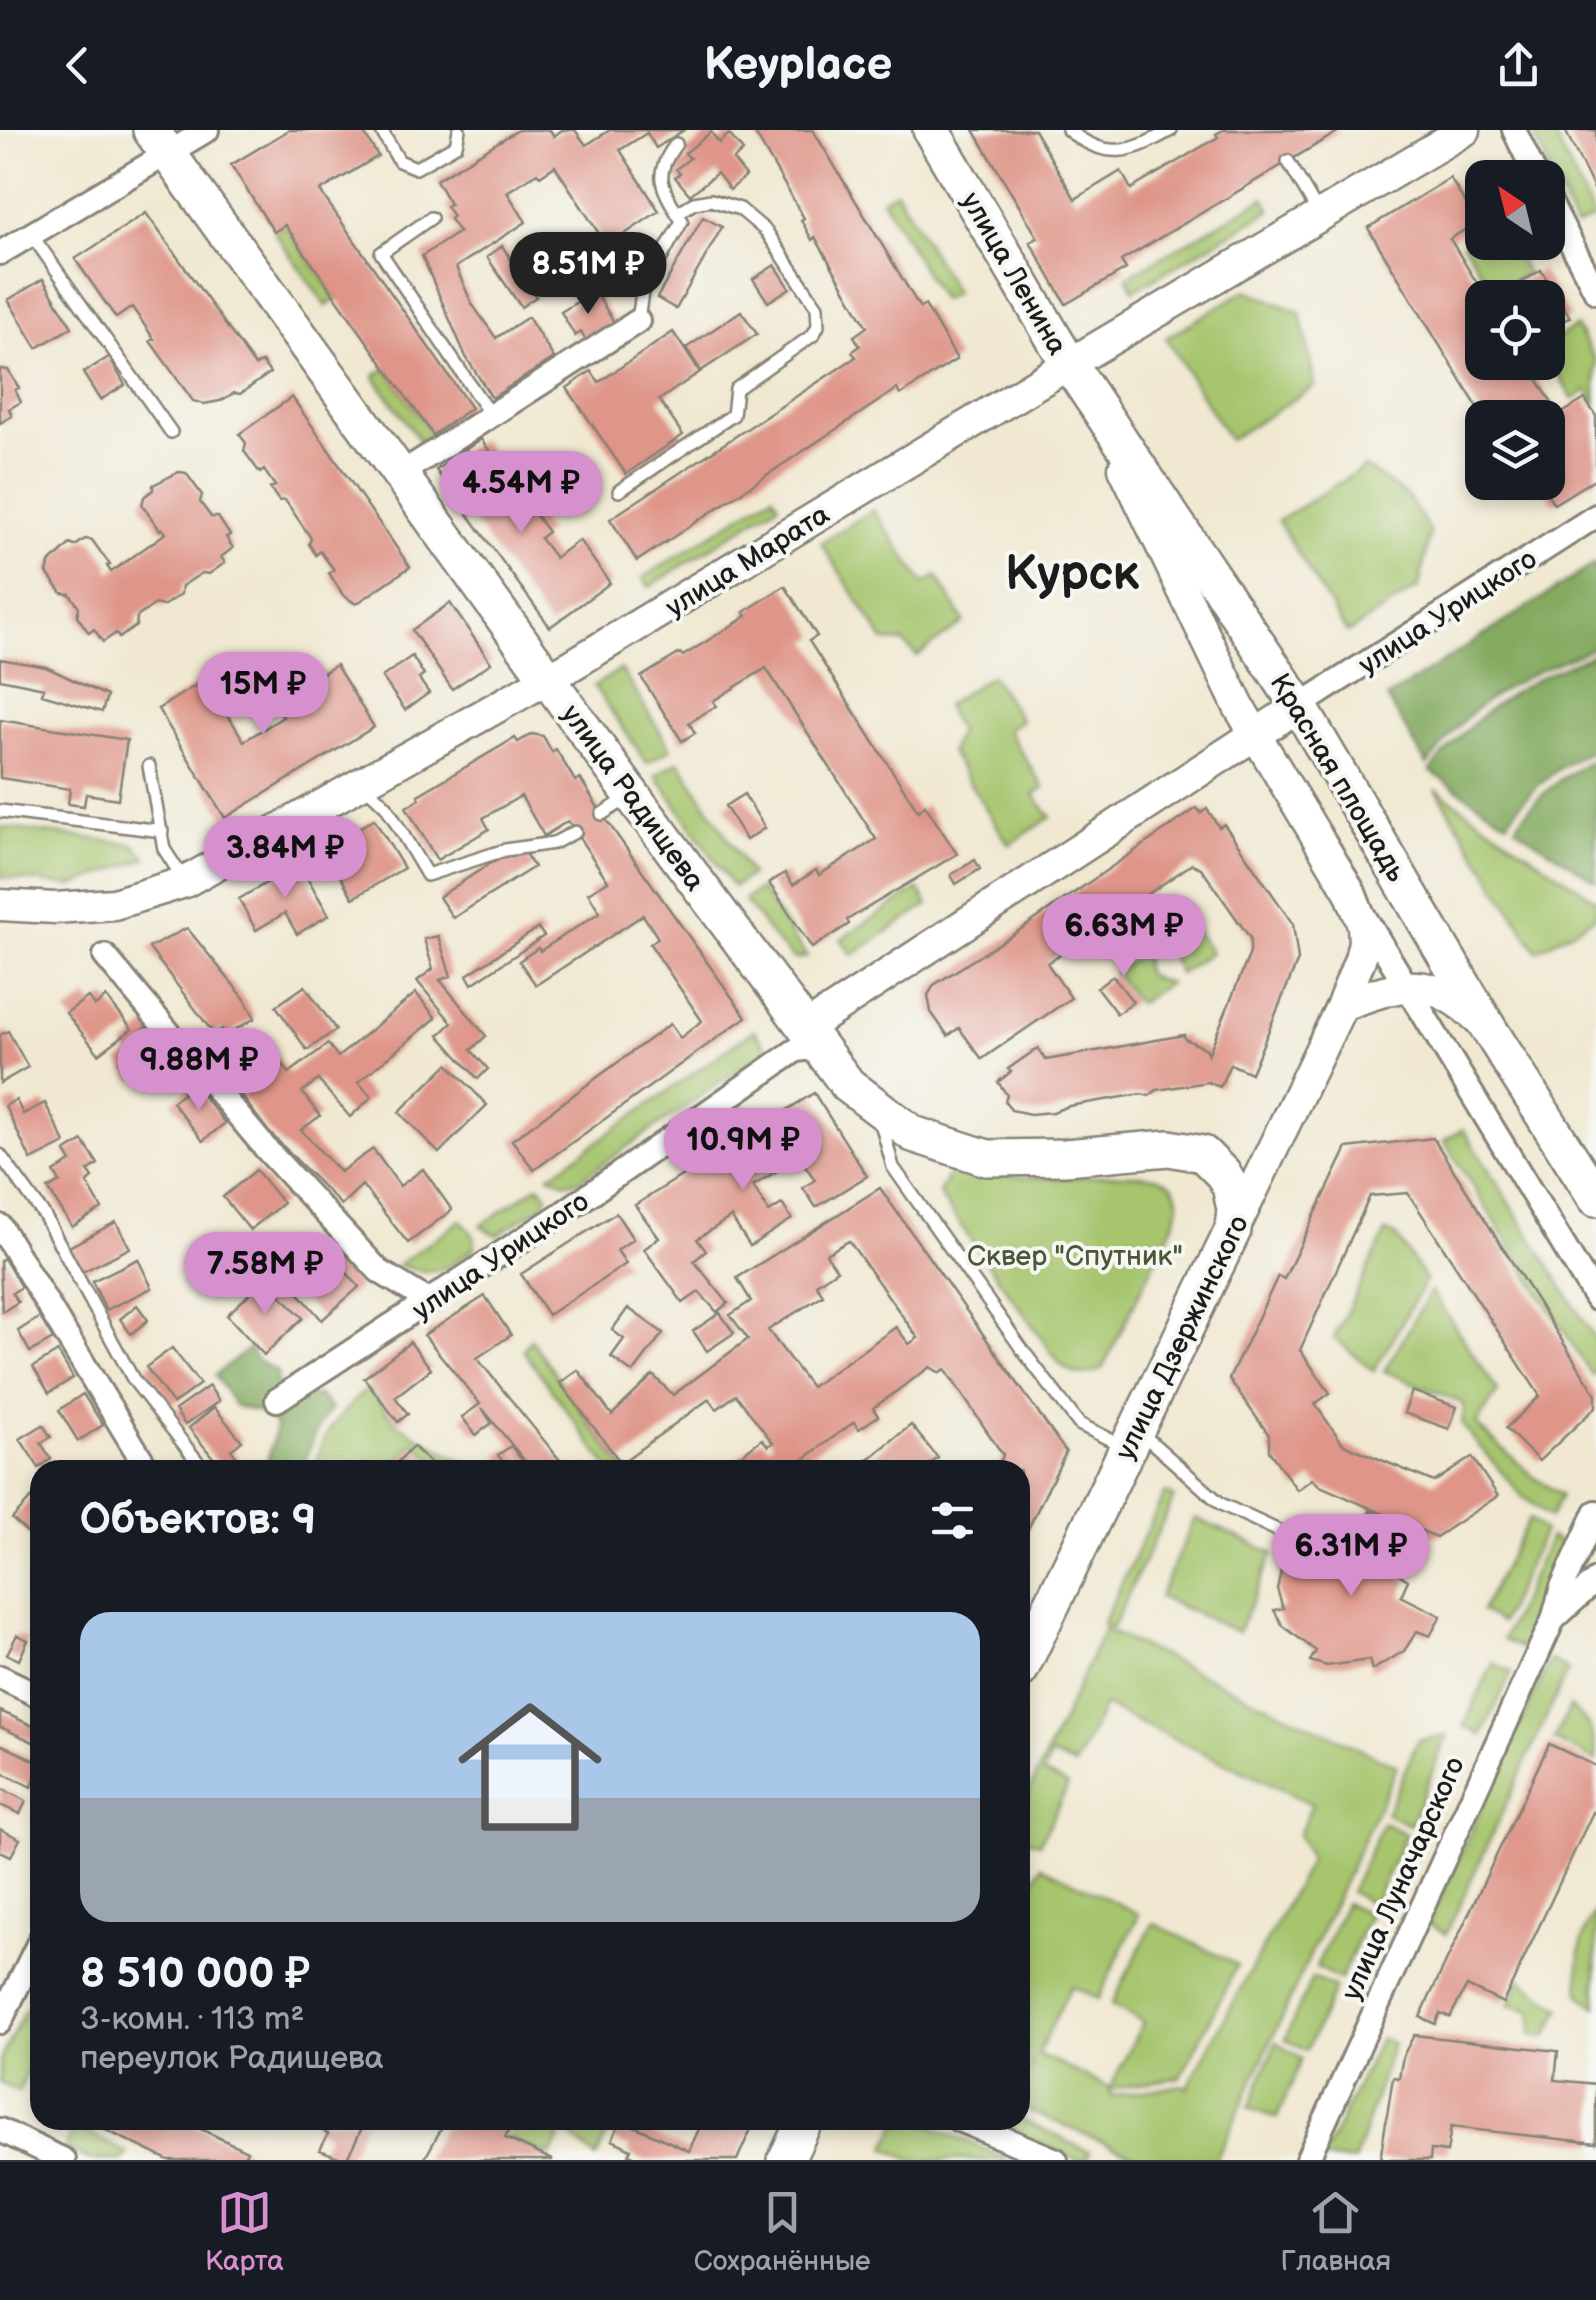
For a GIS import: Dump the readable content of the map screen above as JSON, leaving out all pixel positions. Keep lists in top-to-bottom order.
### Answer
{
  "streets": {
    "main road": [
      "улица Ленина",
      "улица Марата",
      "улица Урицкого",
      "Красная площадь",
      "улица Радищева",
      "улица Дзержинского"
    ],
    "street": ["улица Луначарского"]
  },
  "crossings": [
    ["улица Ленина", "улица Марата"],
    ["улица Ленина", "Красная площадь"],
    ["улица Ленина", "улица Дзержинского"],
    ["улица Марата", "Красная площадь"],
    ["улица Марата", "улица Радищева"],
    ["улица Марата", "улица Дзержинского"],
    ["улица Урицкого", "Красная площадь"],
    ["улица Урицкого", "улица Радищева"],
    ["улица Урицкого", "улица Дзержинского"],
    ["Красная площадь", "улица Дзержинского"],
    ["улица Радищева", "улица Дзержинского"]
  ],
  "districts": ["Курск"],
  "parks": ["Сквер \"Спутник\""],
  "north": "top left",
  "page": {
    "header": "Keyplace",
    "price": [
      "8.51M ₽",
      "4.54M ₽",
      "15M ₽",
      "3.84M ₽",
      "6.63M ₽",
      "9.88M ₽",
      "10.9M ₽",
      "7.58M ₽",
      "6.31M ₽"
    ],
    "heading": "Объектов: 9",
    "list": [
      {
        "name": "8 510 000 ₽",
        "note": "3-комн. · 113 m² · переулок Радищева"
      }
    ],
    "tabs": ["Карта", "Сохранённые", "Главная"]
  }
}
